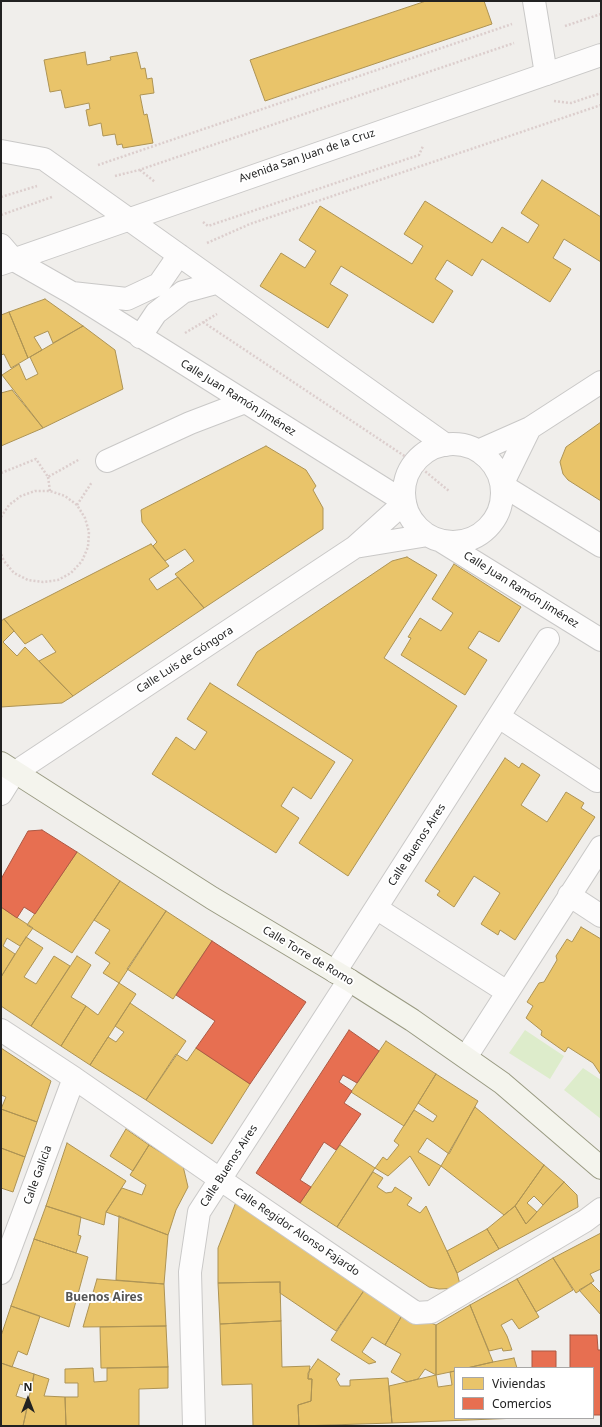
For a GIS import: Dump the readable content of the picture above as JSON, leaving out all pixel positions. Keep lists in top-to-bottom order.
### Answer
{
  "streets": {
    "main road": ["Calle Torre de Romo"],
    "street": [
      "Avenida San Juan de la Cruz",
      "Calle Juan Ramón Jiménez",
      "Calle Luis de Góngora",
      "Calle Buenos Aires",
      "Calle Galicia",
      "Calle Regidor Alonso Fajardo"
    ]
  },
  "crossings": [
    ["Avenida San Juan de la Cruz", "Calle Juan Ramón Jiménez"],
    ["Calle Juan Ramón Jiménez", "Calle Luis de Góngora"],
    ["Calle Luis de Góngora", "Calle Torre de Romo"],
    ["Calle Buenos Aires", "Calle Torre de Romo"],
    ["Calle Buenos Aires", "Calle Regidor Alonso Fajardo"],
    ["Calle Galicia", "Calle Regidor Alonso Fajardo"]
  ],
  "districts": ["Buenos Aires"],
  "legend": ["Viviendas", "Comercios"],
  "north": "top"
}
